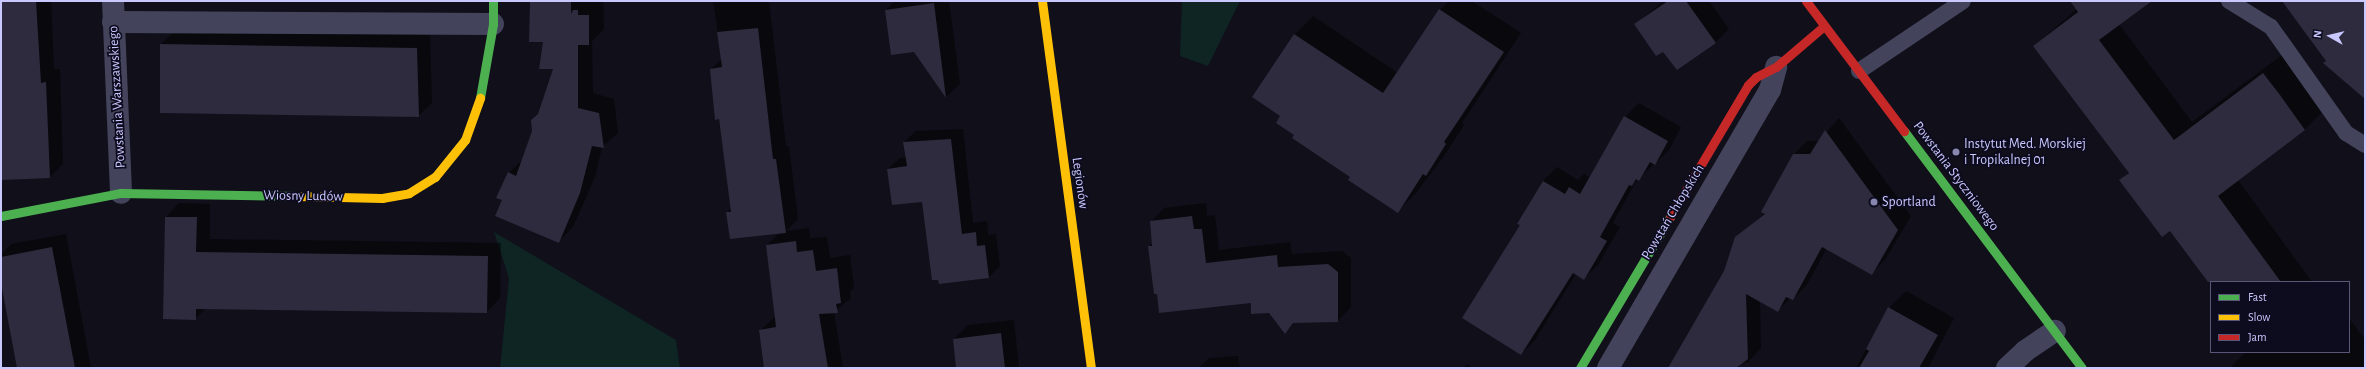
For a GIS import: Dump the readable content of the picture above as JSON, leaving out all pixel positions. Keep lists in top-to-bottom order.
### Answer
{
  "streets": {
    "street": [
      "Powstania Warszawskiego",
      "Powstania Styczniowego",
      "Legionów",
      "Wiosny Ludów",
      "Powstań Chłopskich"
    ]
  },
  "crossings": [
    ["Powstania Warszawskiego", "Wiosny Ludów"],
    ["Powstania Styczniowego", "Powstań Chłopskich"]
  ],
  "places": ["Instytut Med. Morskiej i Tropikalnej 01", "Sportland"],
  "legend": ["Fast", "Slow", "Jam"],
  "north": "left"
}
